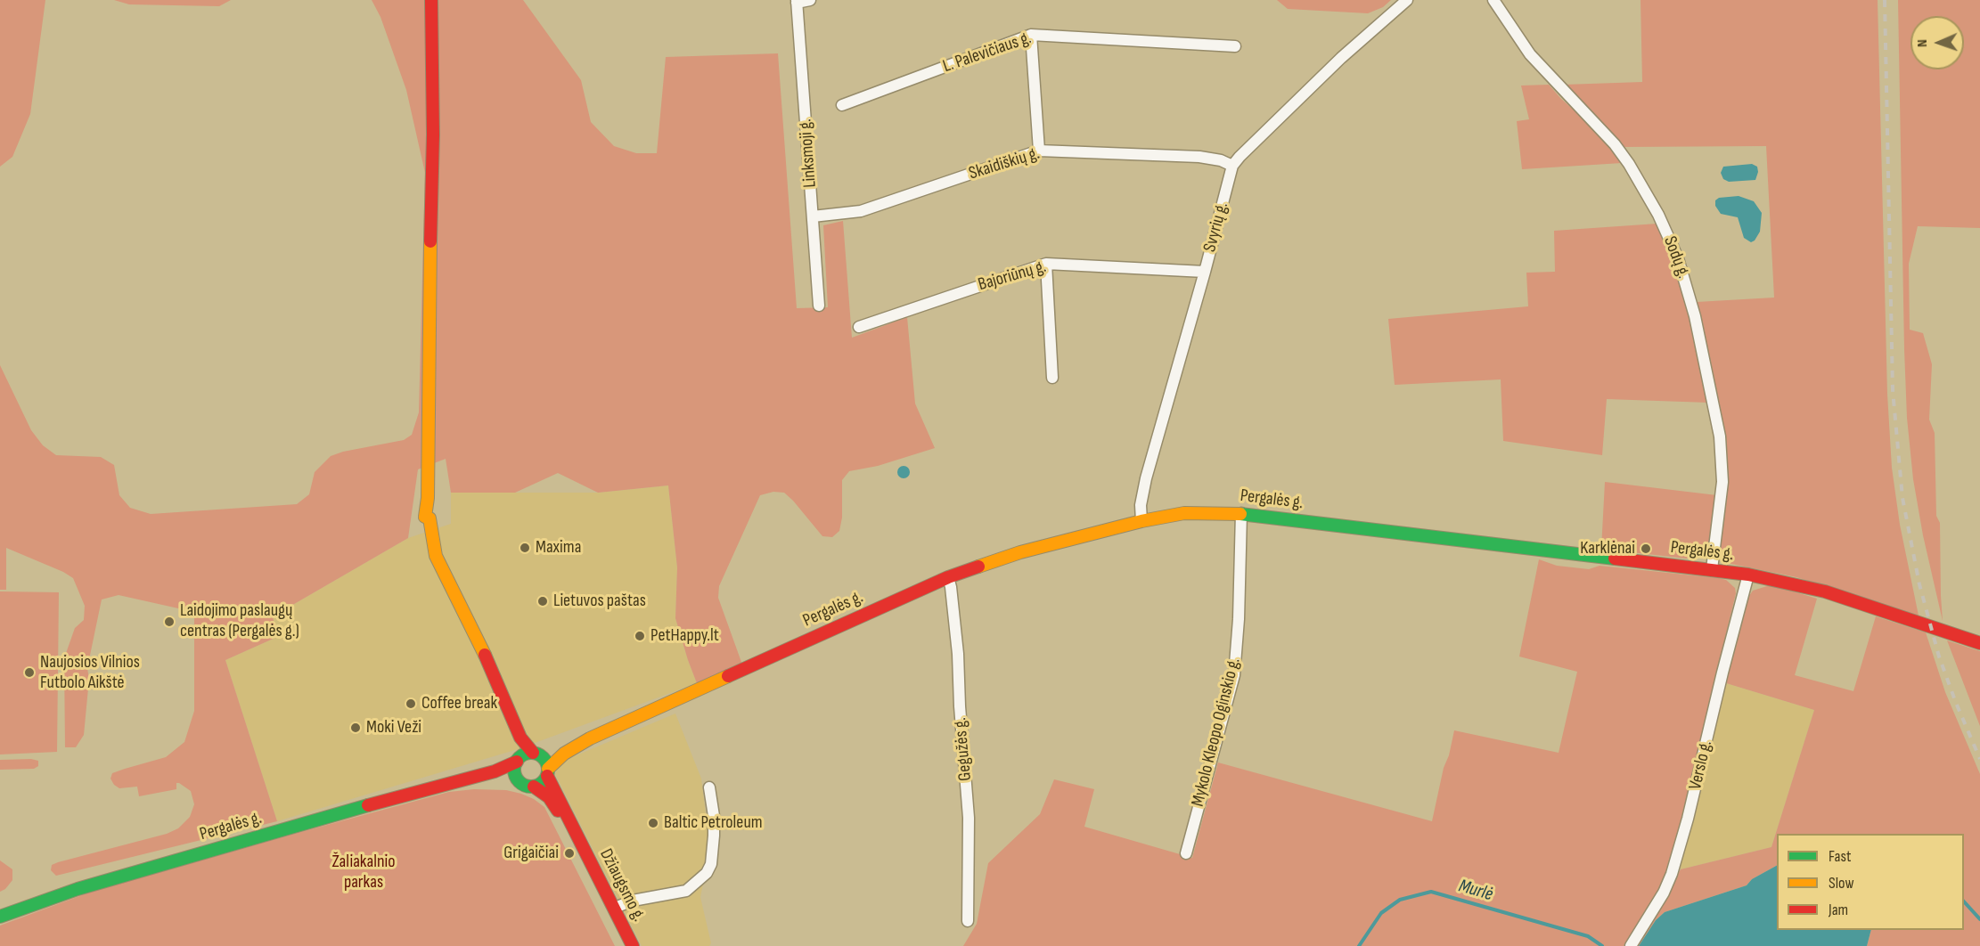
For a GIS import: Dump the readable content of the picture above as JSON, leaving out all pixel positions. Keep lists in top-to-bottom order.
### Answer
{
  "streets": {
    "main road": ["Pergalės g.", "Džiaugsmo g."],
    "street": [
      "L. Palevičiaus g.",
      "Linksmoji g.",
      "Skaidiškių g.",
      "Svyrių g.",
      "Sodų g.",
      "Bajoriūnų g.",
      "Mykolo Kleopo Oginskio g.",
      "Gegužės g.",
      "Verslo g."
    ]
  },
  "crossings": [
    ["Linksmoji g.", "Skaidiškių g."],
    ["Skaidiškių g.", "Svyrių g."],
    ["Svyrių g.", "Bajoriūnų g."],
    ["Svyrių g.", "Pergalės g."],
    ["Sodų g.", "Pergalės g."],
    ["Pergalės g.", "Mykolo Kleopo Oginskio g."],
    ["Pergalės g.", "Gegužės g."],
    ["Pergalės g.", "Verslo g."],
    ["Pergalės g.", "Džiaugsmo g."]
  ],
  "water": ["Murlė"],
  "parks": ["Žaliakalnio parkas"],
  "places": [
    "Maxima",
    "Karklėnai",
    "Lietuvos paštas",
    "Laidojimo paslaugų centras (Pergalės g.)",
    "PetHappy.lt",
    "Naujosios Vilnios Futbolo Aikštė",
    "Coffee break",
    "Moki Veži",
    "Baltic Petroleum",
    "Grigaičiai"
  ],
  "legend": ["Fast", "Slow", "Jam"],
  "north": "left"
}
